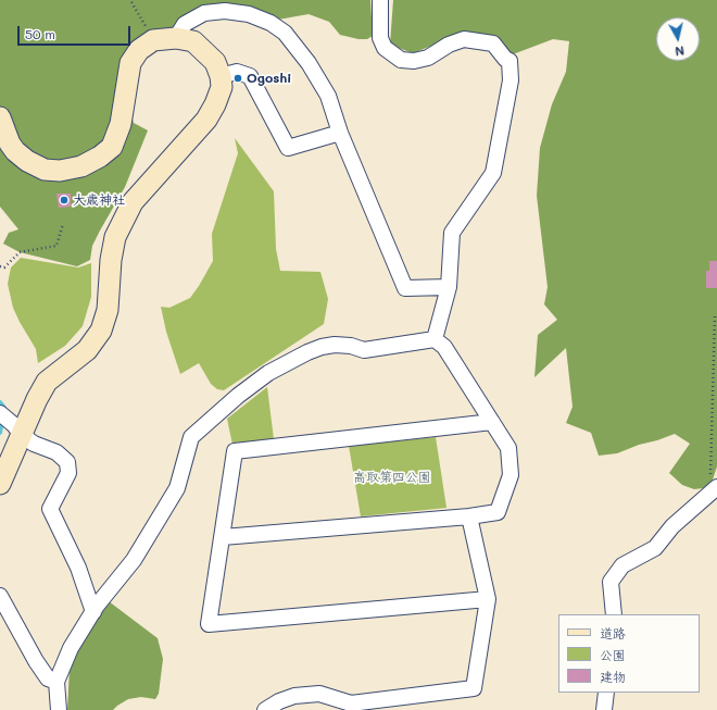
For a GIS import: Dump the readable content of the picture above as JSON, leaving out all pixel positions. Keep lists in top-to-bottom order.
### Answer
{
  "parks": ["高取第四公園"],
  "places": ["Ogoshi", "大歳神社"],
  "legend": ["道路", "公園", "建物"],
  "scale_bar": "50 m",
  "north": "bottom"
}
